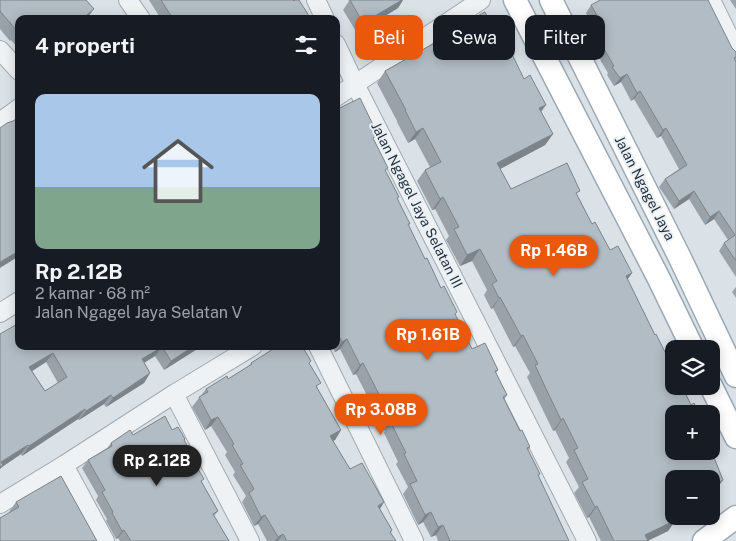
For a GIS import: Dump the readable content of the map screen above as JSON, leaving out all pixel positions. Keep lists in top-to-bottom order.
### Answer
{
  "streets": {
    "main road": ["Jalan Ngagel Jaya"],
    "street": ["Jalan Ngagel Jaya Selatan III"]
  },
  "page": {
    "chip": ["Beli", "Sewa", "Filter"],
    "heading": "4 properti",
    "list": [
      {
        "name": "Rp 2.12B",
        "note": "2 kamar · 68 m² · Jalan Ngagel Jaya Selatan V"
      }
    ],
    "price": [
      "Rp 1.46B",
      "Rp 1.61B",
      "Rp 3.08B",
      "Rp 2.12B"
    ],
    "map_buttons": ["+", "−"]
  }
}
